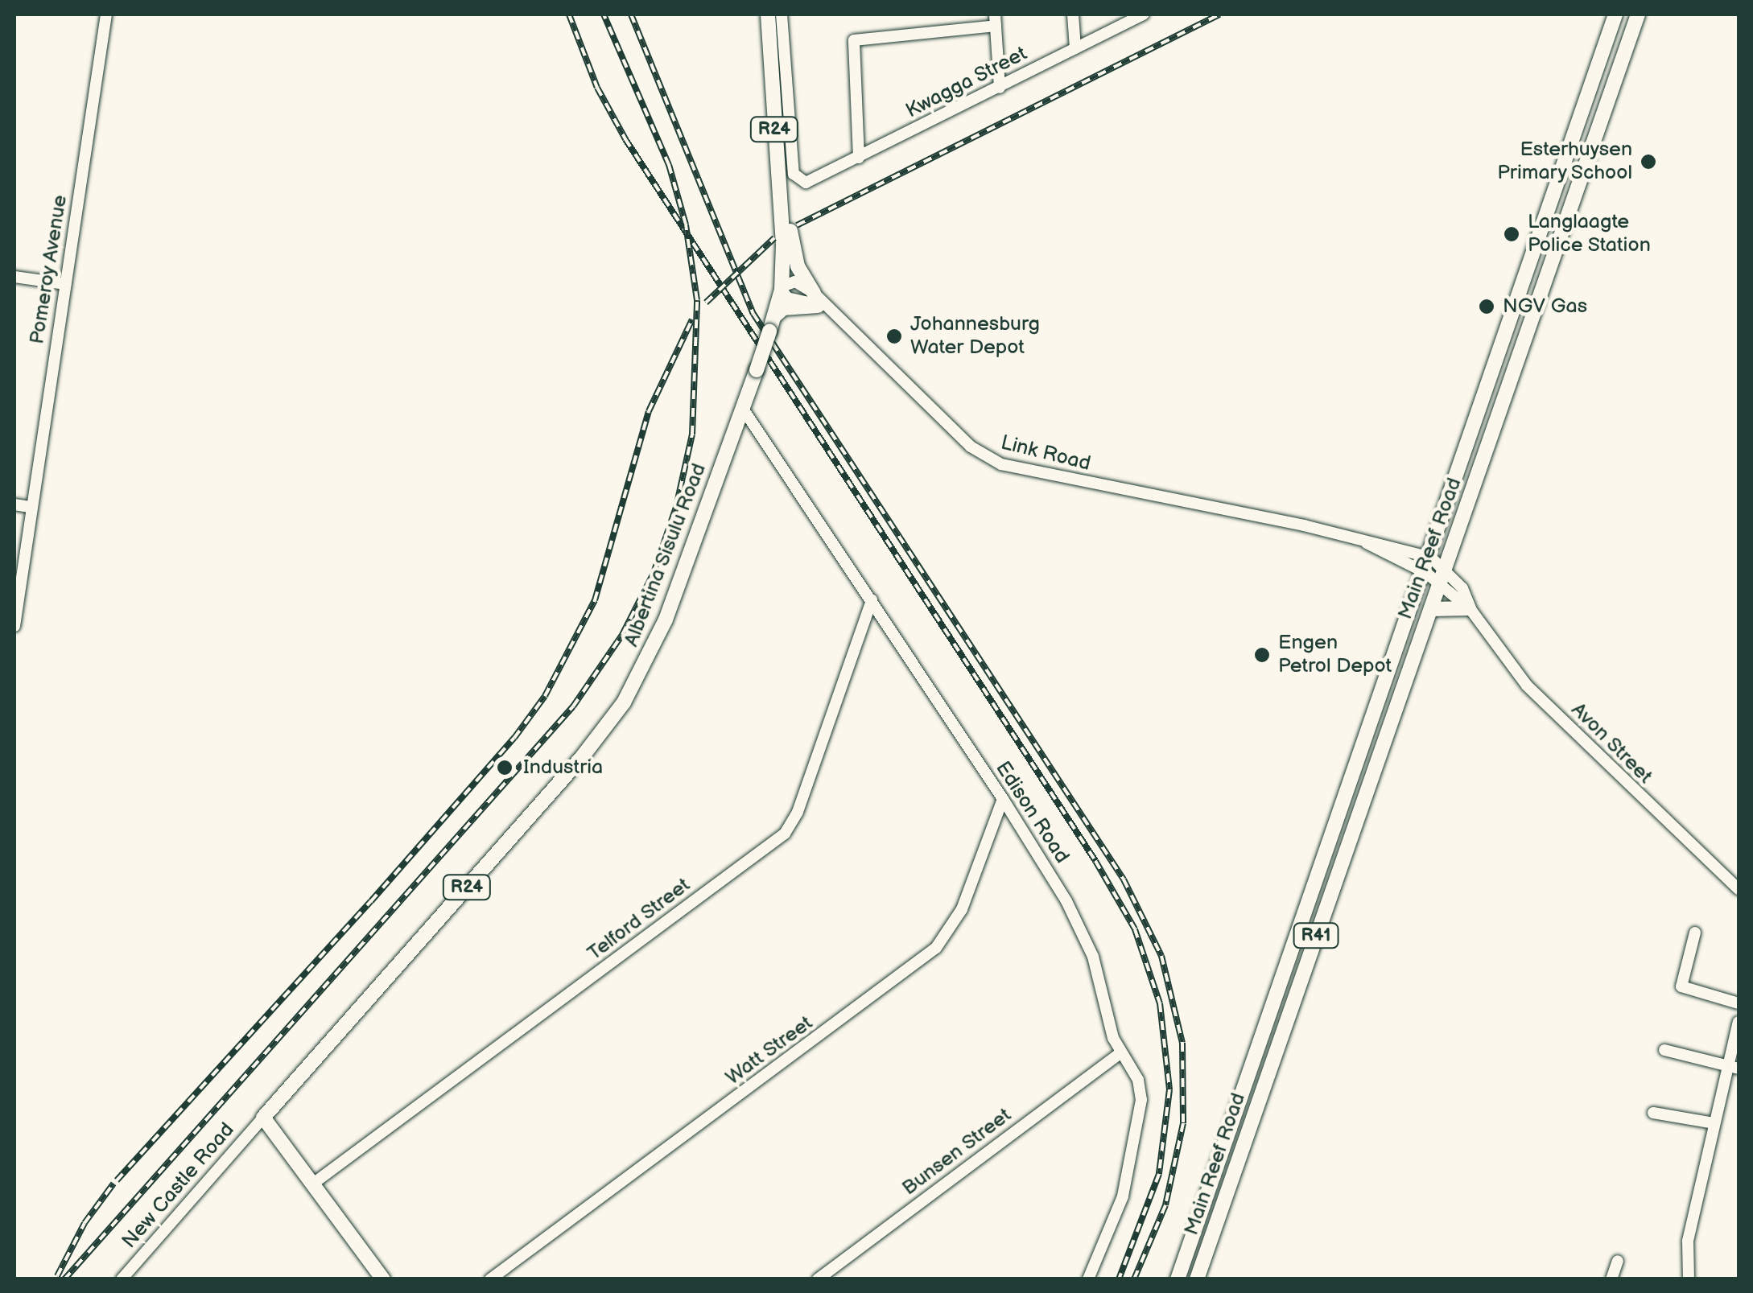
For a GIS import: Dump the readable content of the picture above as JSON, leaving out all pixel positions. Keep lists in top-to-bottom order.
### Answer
{
  "streets": {
    "main road": [
      "R24",
      "Main Reef Road",
      "Albertina Sisulu Road",
      "R41"
    ],
    "street": [
      "Kwagga Street",
      "Pomeroy Avenue",
      "Link Road",
      "Avon Street",
      "Edison Road",
      "Telford Street",
      "Watt Street",
      "Bunsen Street",
      "New Castle Road"
    ]
  },
  "crossings": [
    ["Link Road", "Main Reef Road"],
    ["Link Road", "Avon Street"],
    ["Main Reef Road", "Avon Street"],
    ["Albertina Sisulu Road", "Edison Road"],
    ["Albertina Sisulu Road", "New Castle Road"],
    ["Edison Road", "Telford Street"],
    ["Edison Road", "Watt Street"],
    ["Edison Road", "Bunsen Street"]
  ],
  "places": [
    "Esterhuysen Primary School",
    "Langlaagte Police Station",
    "NGV Gas",
    "Johannesburg Water Depot",
    "Engen Petrol Depot",
    "Industria"
  ]
}
